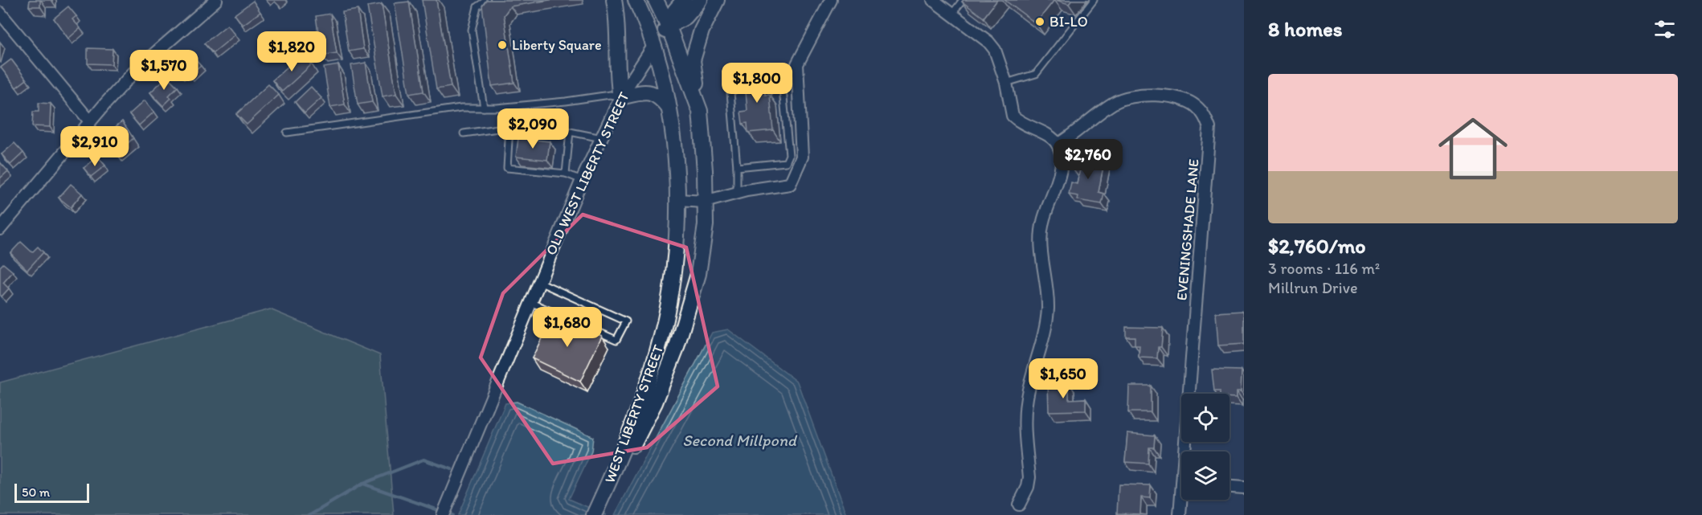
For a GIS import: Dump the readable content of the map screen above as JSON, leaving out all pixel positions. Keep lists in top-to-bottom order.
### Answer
{
  "streets": {
    "main road": ["OLD WEST LIBERTY STREET", "WEST LIBERTY STREET"],
    "street": ["EVENINGSHADE LANE"]
  },
  "crossings": [
    ["OLD WEST LIBERTY STREET", "WEST LIBERTY STREET"]
  ],
  "water": ["Second Millpond"],
  "places": ["BI-LO", "Liberty Square"],
  "scale_bar": "50 m",
  "page": {
    "heading": "8 homes",
    "price": [
      "$1,820",
      "$1,570",
      "$1,800",
      "$2,090",
      "$2,910",
      "$2,760",
      "$1,680",
      "$1,650"
    ],
    "list": [
      {
        "name": "$2,760/mo",
        "note": "3 rooms · 116 m² · Millrun Drive"
      }
    ],
    "scale": "50 m"
  }
}
